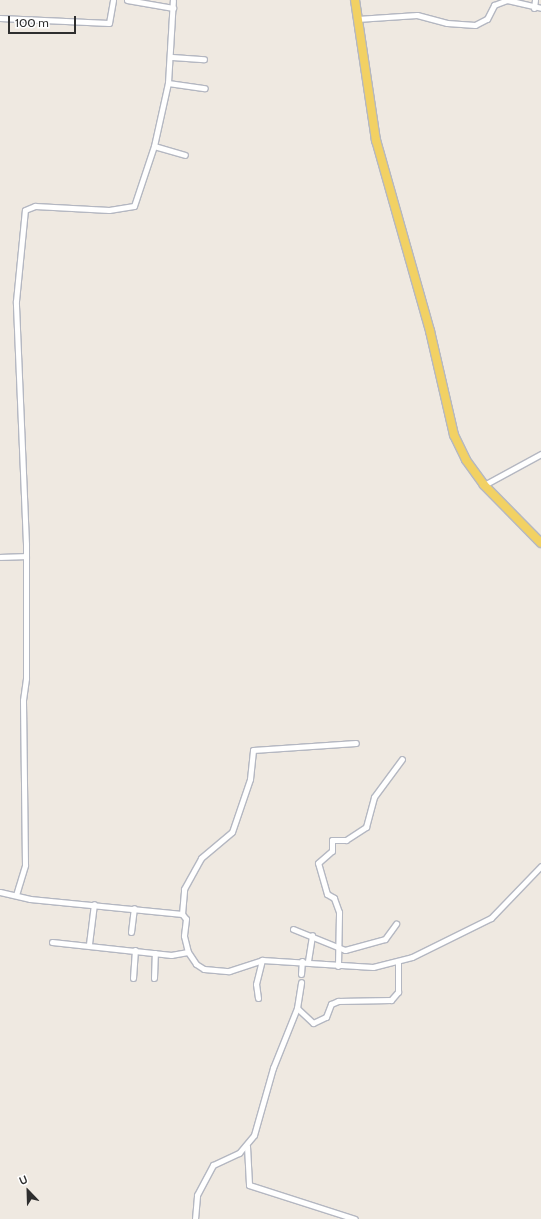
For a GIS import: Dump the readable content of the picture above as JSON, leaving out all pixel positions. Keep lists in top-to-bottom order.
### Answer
{
  "scale_bar": "100 m",
  "north": "top left"
}
